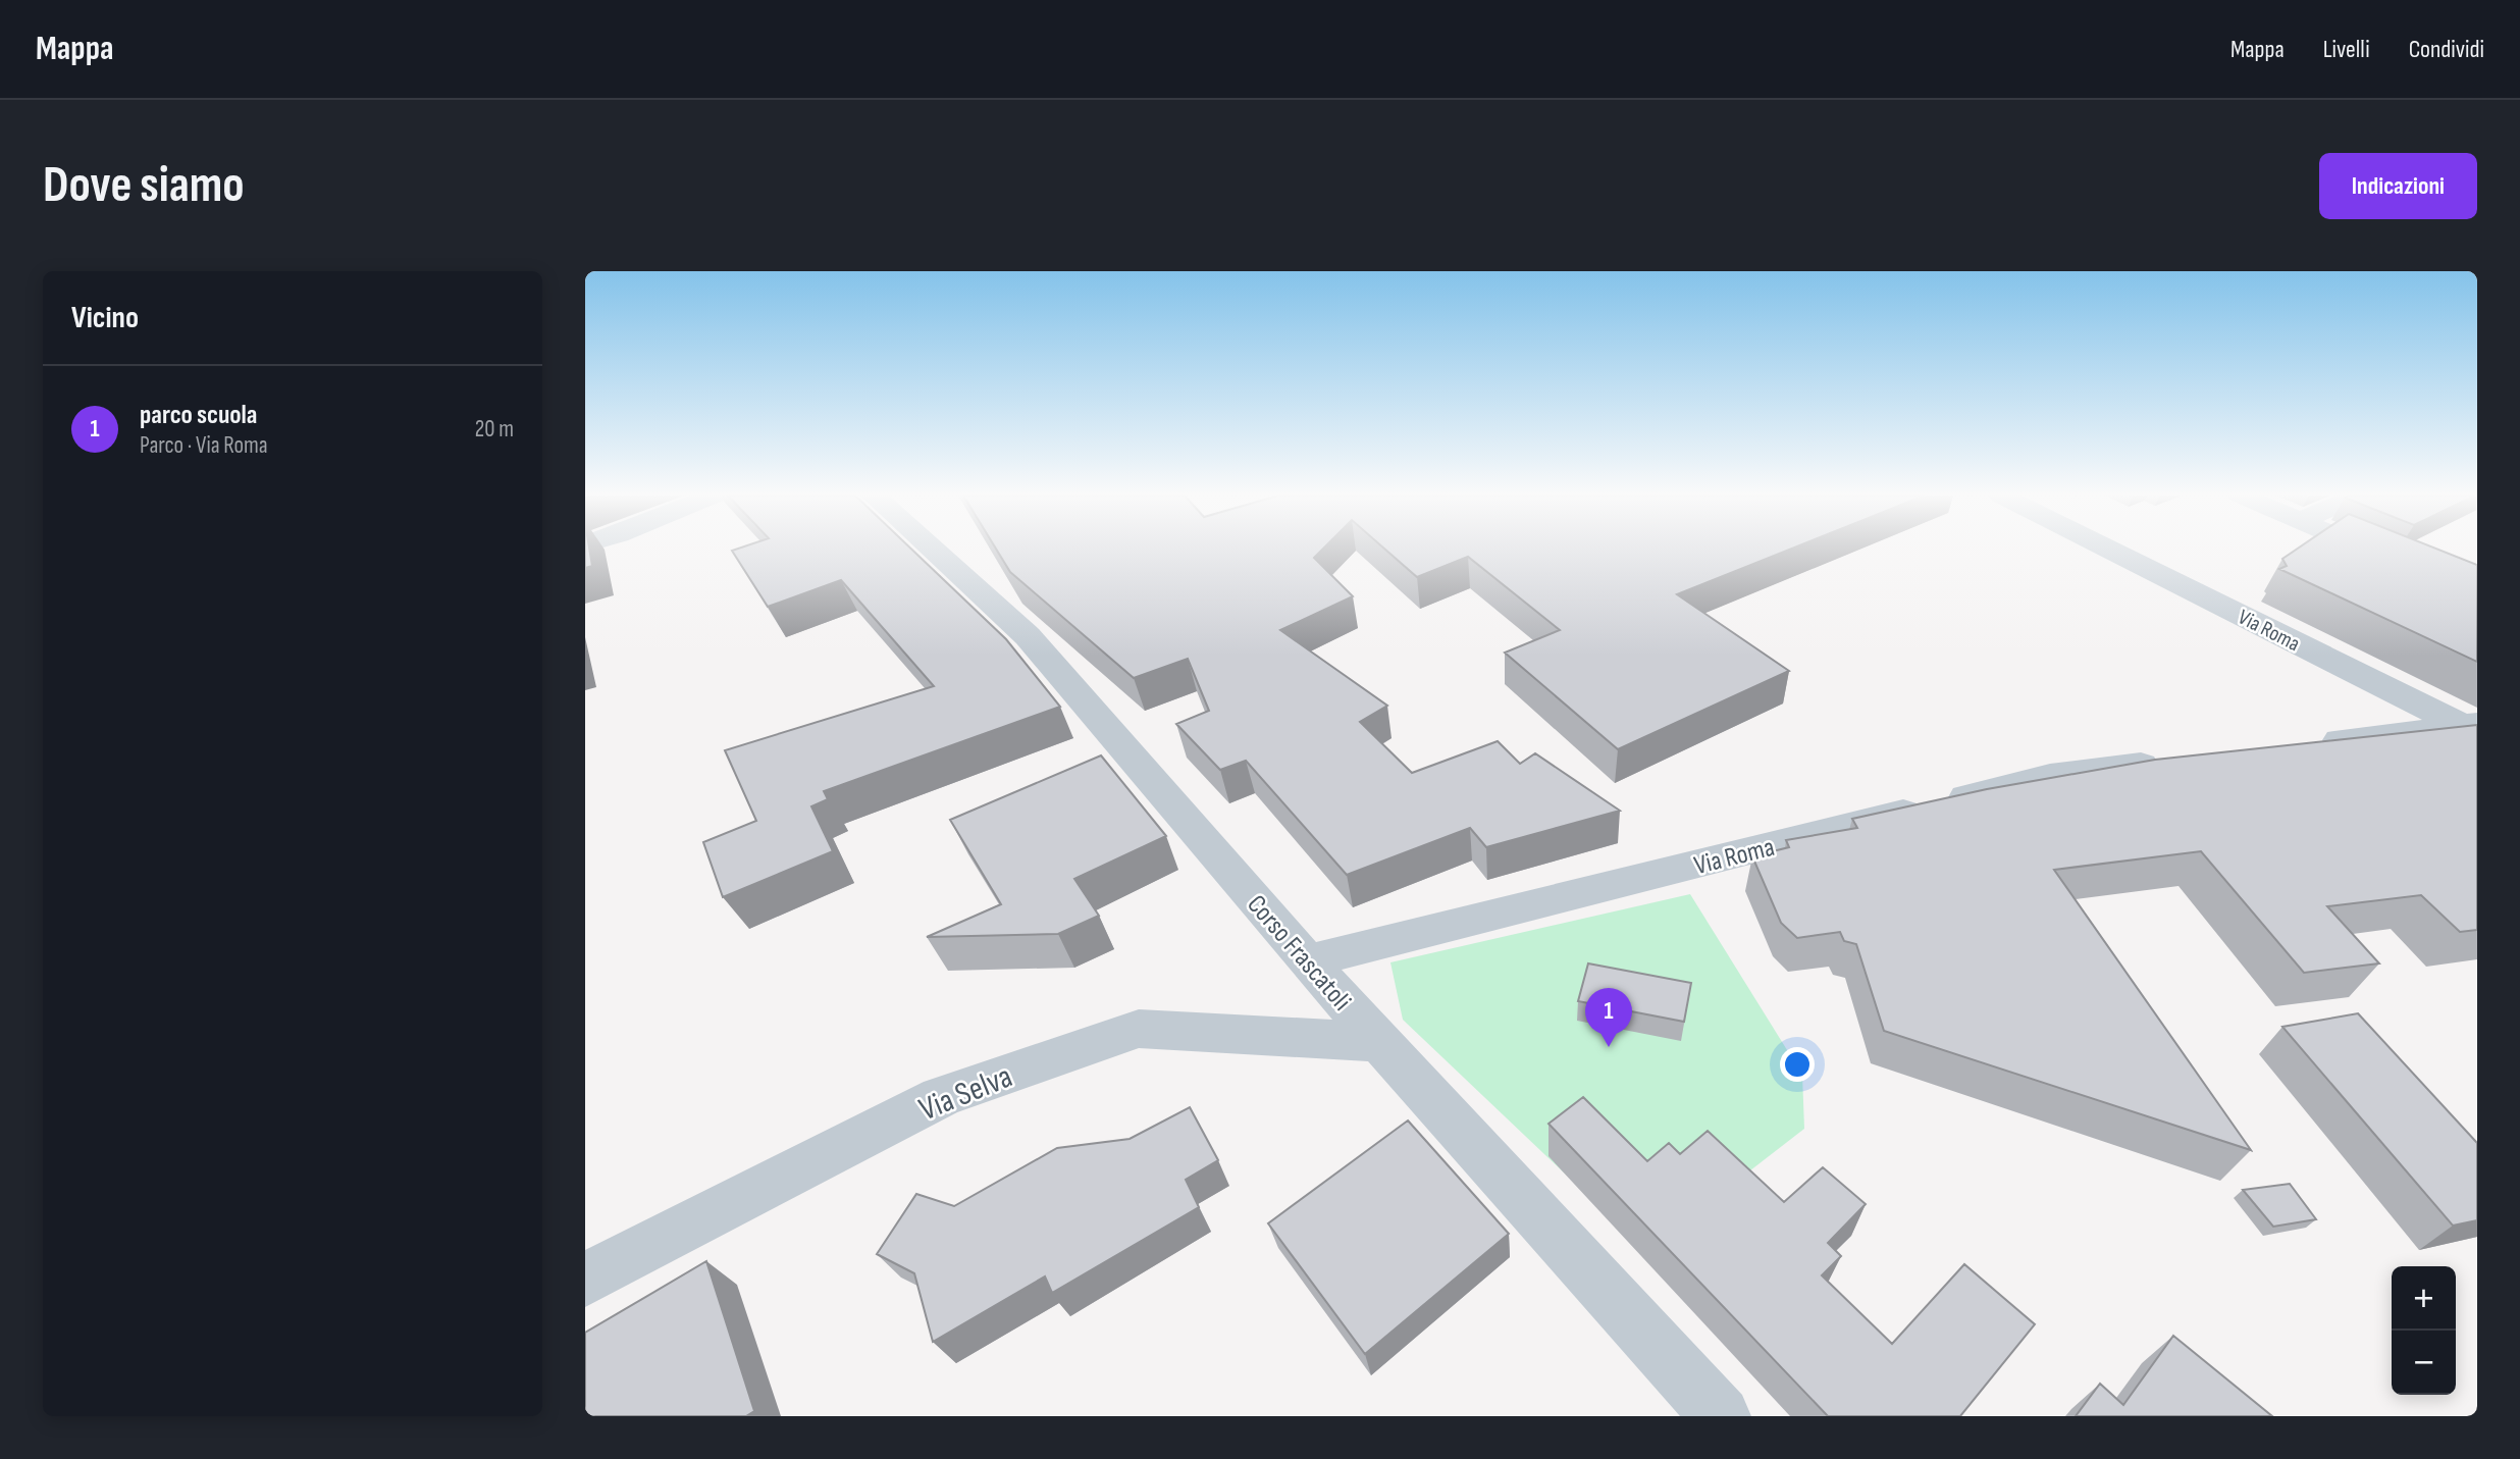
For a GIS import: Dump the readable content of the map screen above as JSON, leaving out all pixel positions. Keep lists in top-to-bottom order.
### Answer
{
  "streets": {
    "street": ["Via Roma", "Corso Frascatoli", "Via Selva"]
  },
  "crossings": [
    ["Via Roma", "Corso Frascatoli"],
    ["Corso Frascatoli", "Via Selva"]
  ],
  "page": {
    "header": "Mappa",
    "nav": ["Mappa", "Livelli", "Condividi"],
    "buttons": "Indicazioni",
    "title": "Dove siamo",
    "heading": "Vicino",
    "list": [
      {
        "mark": "1",
        "name": "parco scuola",
        "note": "Parco · Via Roma",
        "value": "20 m"
      }
    ],
    "pins": "1",
    "map_buttons": ["+", "−"]
  }
}
